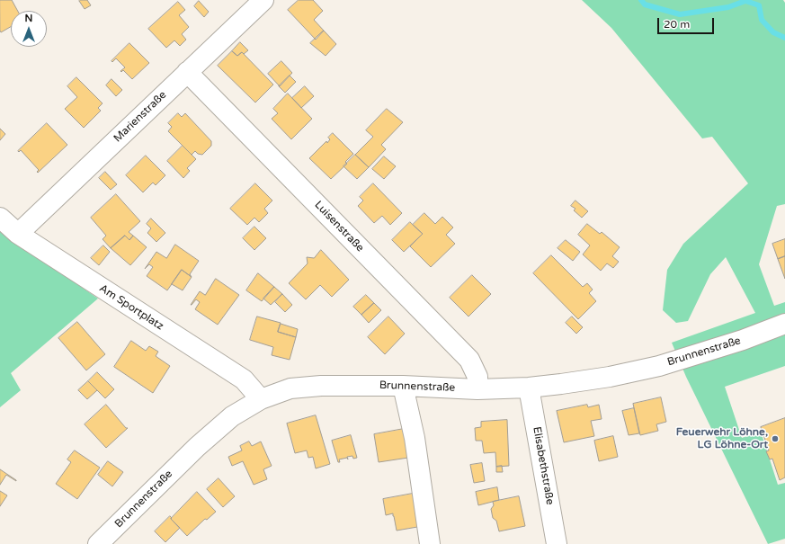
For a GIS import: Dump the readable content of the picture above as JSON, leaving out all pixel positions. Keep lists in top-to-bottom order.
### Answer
{
  "streets": {
    "street": [
      "Marienstraße",
      "Luisenstraße",
      "Am Sportplatz",
      "Brunnenstraße",
      "Elisabethstraße"
    ]
  },
  "crossings": [
    ["Marienstraße", "Luisenstraße"],
    ["Marienstraße", "Am Sportplatz"],
    ["Luisenstraße", "Brunnenstraße"],
    ["Am Sportplatz", "Brunnenstraße"],
    ["Brunnenstraße", "Elisabethstraße"]
  ],
  "places": ["Feuerwehr Löhne, LG Löhne-Ort"],
  "scale_bar": "20 m",
  "north": "top"
}
